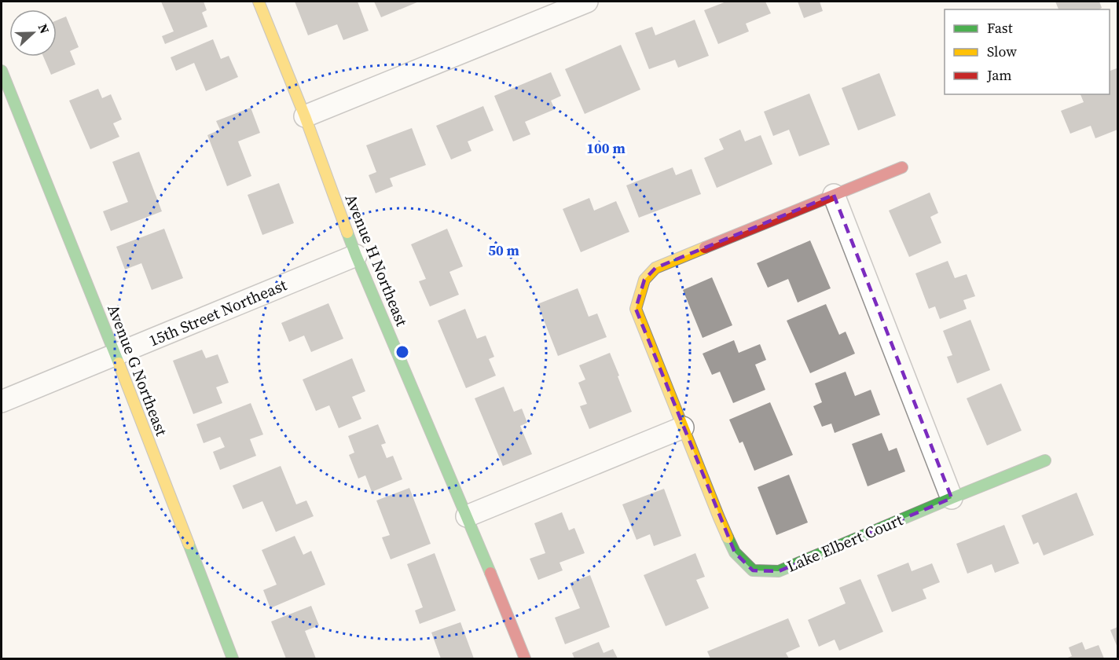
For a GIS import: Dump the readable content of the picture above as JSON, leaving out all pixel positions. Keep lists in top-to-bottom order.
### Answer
{
  "streets": {
    "street": [
      "Avenue H Northeast",
      "15th Street Northeast",
      "Avenue G Northeast",
      "Lake Elbert Court"
    ]
  },
  "crossings": [
    ["Avenue H Northeast", "15th Street Northeast"],
    ["15th Street Northeast", "Avenue G Northeast"]
  ],
  "legend": ["Fast", "Slow", "Jam"],
  "north": "right",
  "rings": ["100 m", "50 m"]
}
